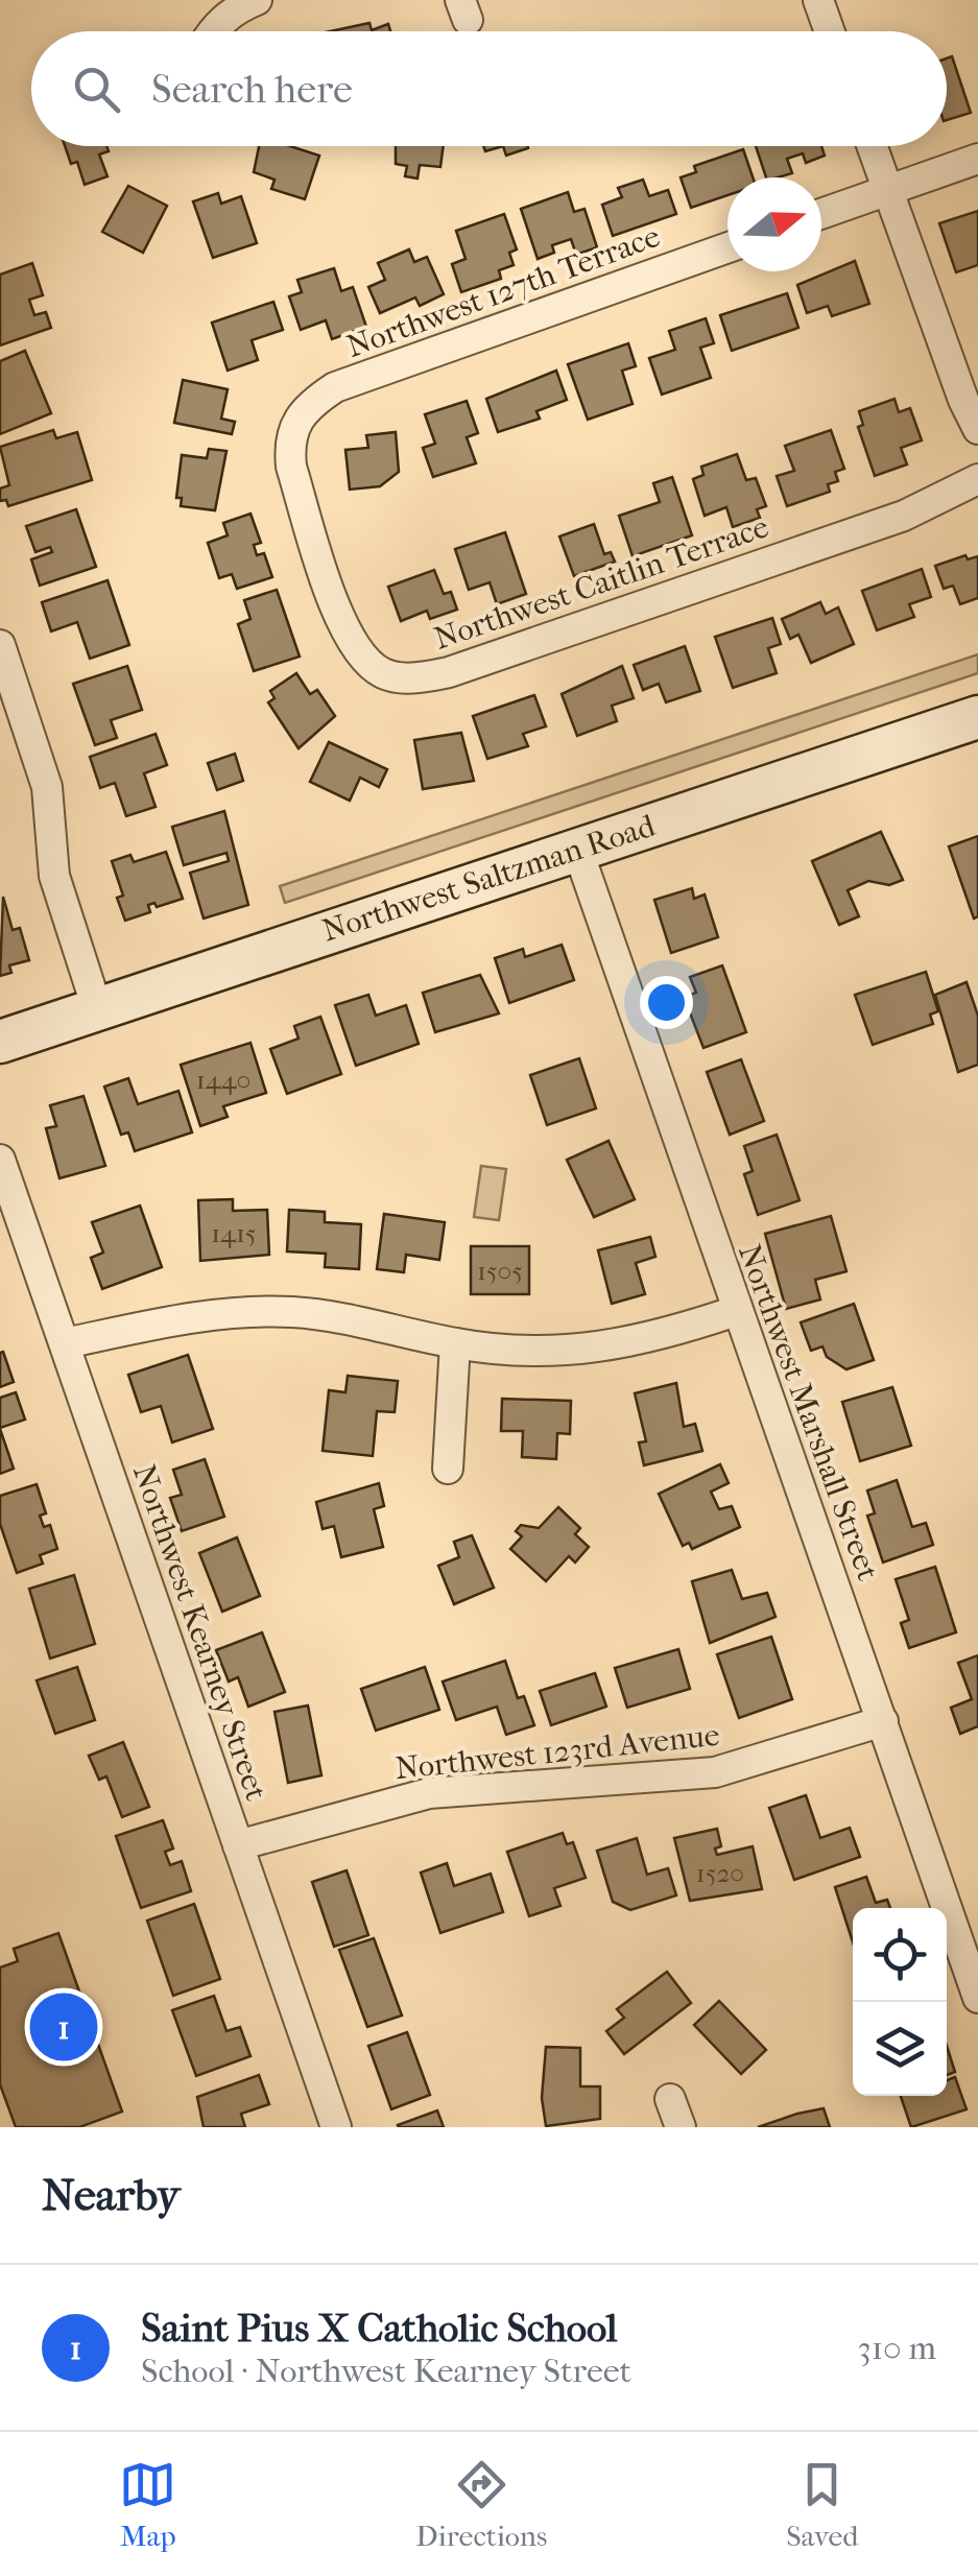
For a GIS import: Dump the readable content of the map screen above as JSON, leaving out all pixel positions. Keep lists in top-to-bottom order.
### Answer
{
  "streets": {
    "main road": ["Northwest Saltzman Road"],
    "street": [
      "Northwest 127th Terrace",
      "Northwest Caitlin Terrace",
      "Northwest Marshall Street",
      "Northwest Kearney Street",
      "Northwest 123rd Avenue"
    ]
  },
  "crossings": [
    ["Northwest 127th Terrace", "Northwest Caitlin Terrace"],
    ["Northwest Saltzman Road", "Northwest Marshall Street"],
    ["Northwest Marshall Street", "Northwest 123rd Avenue"],
    ["Northwest Kearney Street", "Northwest 123rd Avenue"]
  ],
  "house_numbers": [
    "1440",
    "1415",
    "1505",
    "1520"
  ],
  "north": "right",
  "page": {
    "search": "Search here",
    "pins": "1",
    "heading": "Nearby",
    "list": [
      {
        "mark": "1",
        "name": "Saint Pius X Catholic School",
        "note": "School · Northwest Kearney Street",
        "value": "310 m"
      }
    ],
    "nav": ["Map", "Directions", "Saved"]
  }
}
